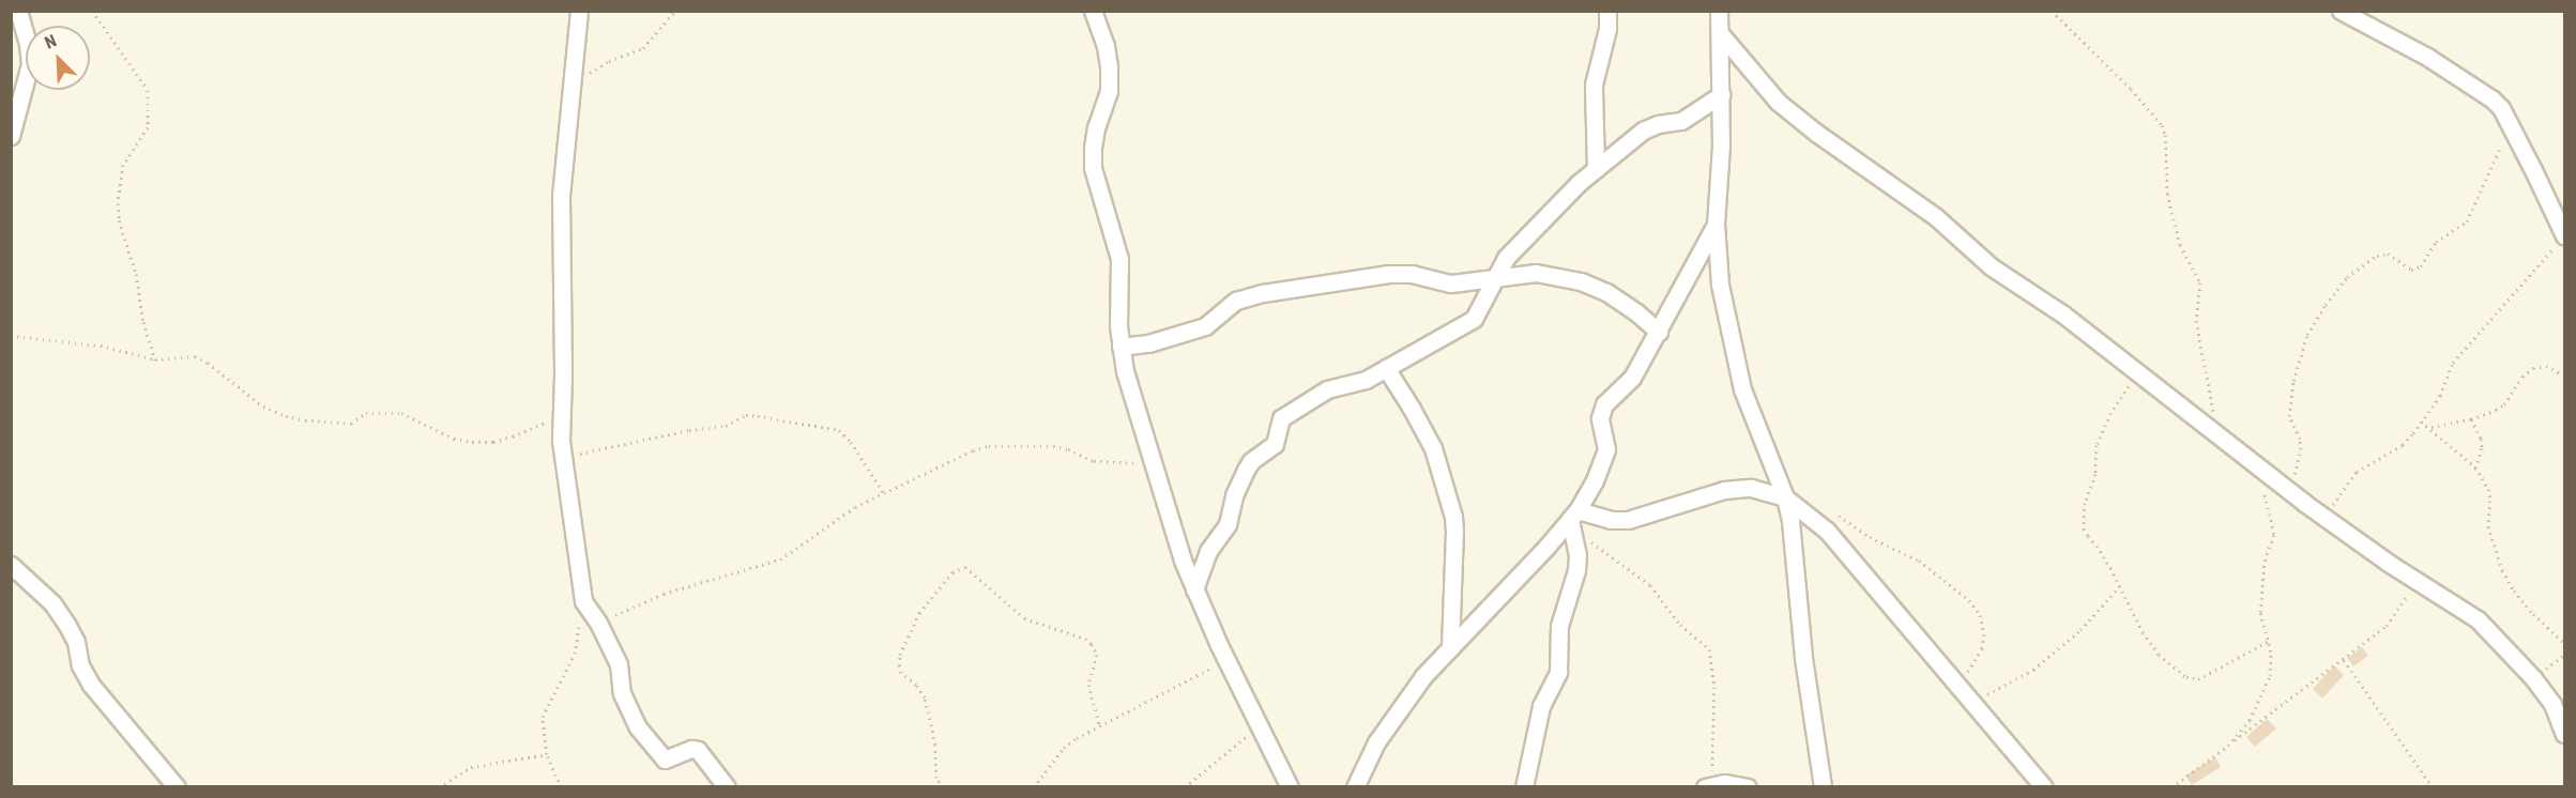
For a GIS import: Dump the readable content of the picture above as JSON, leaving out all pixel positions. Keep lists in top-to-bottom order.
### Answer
{
  "north": "top left"
}
